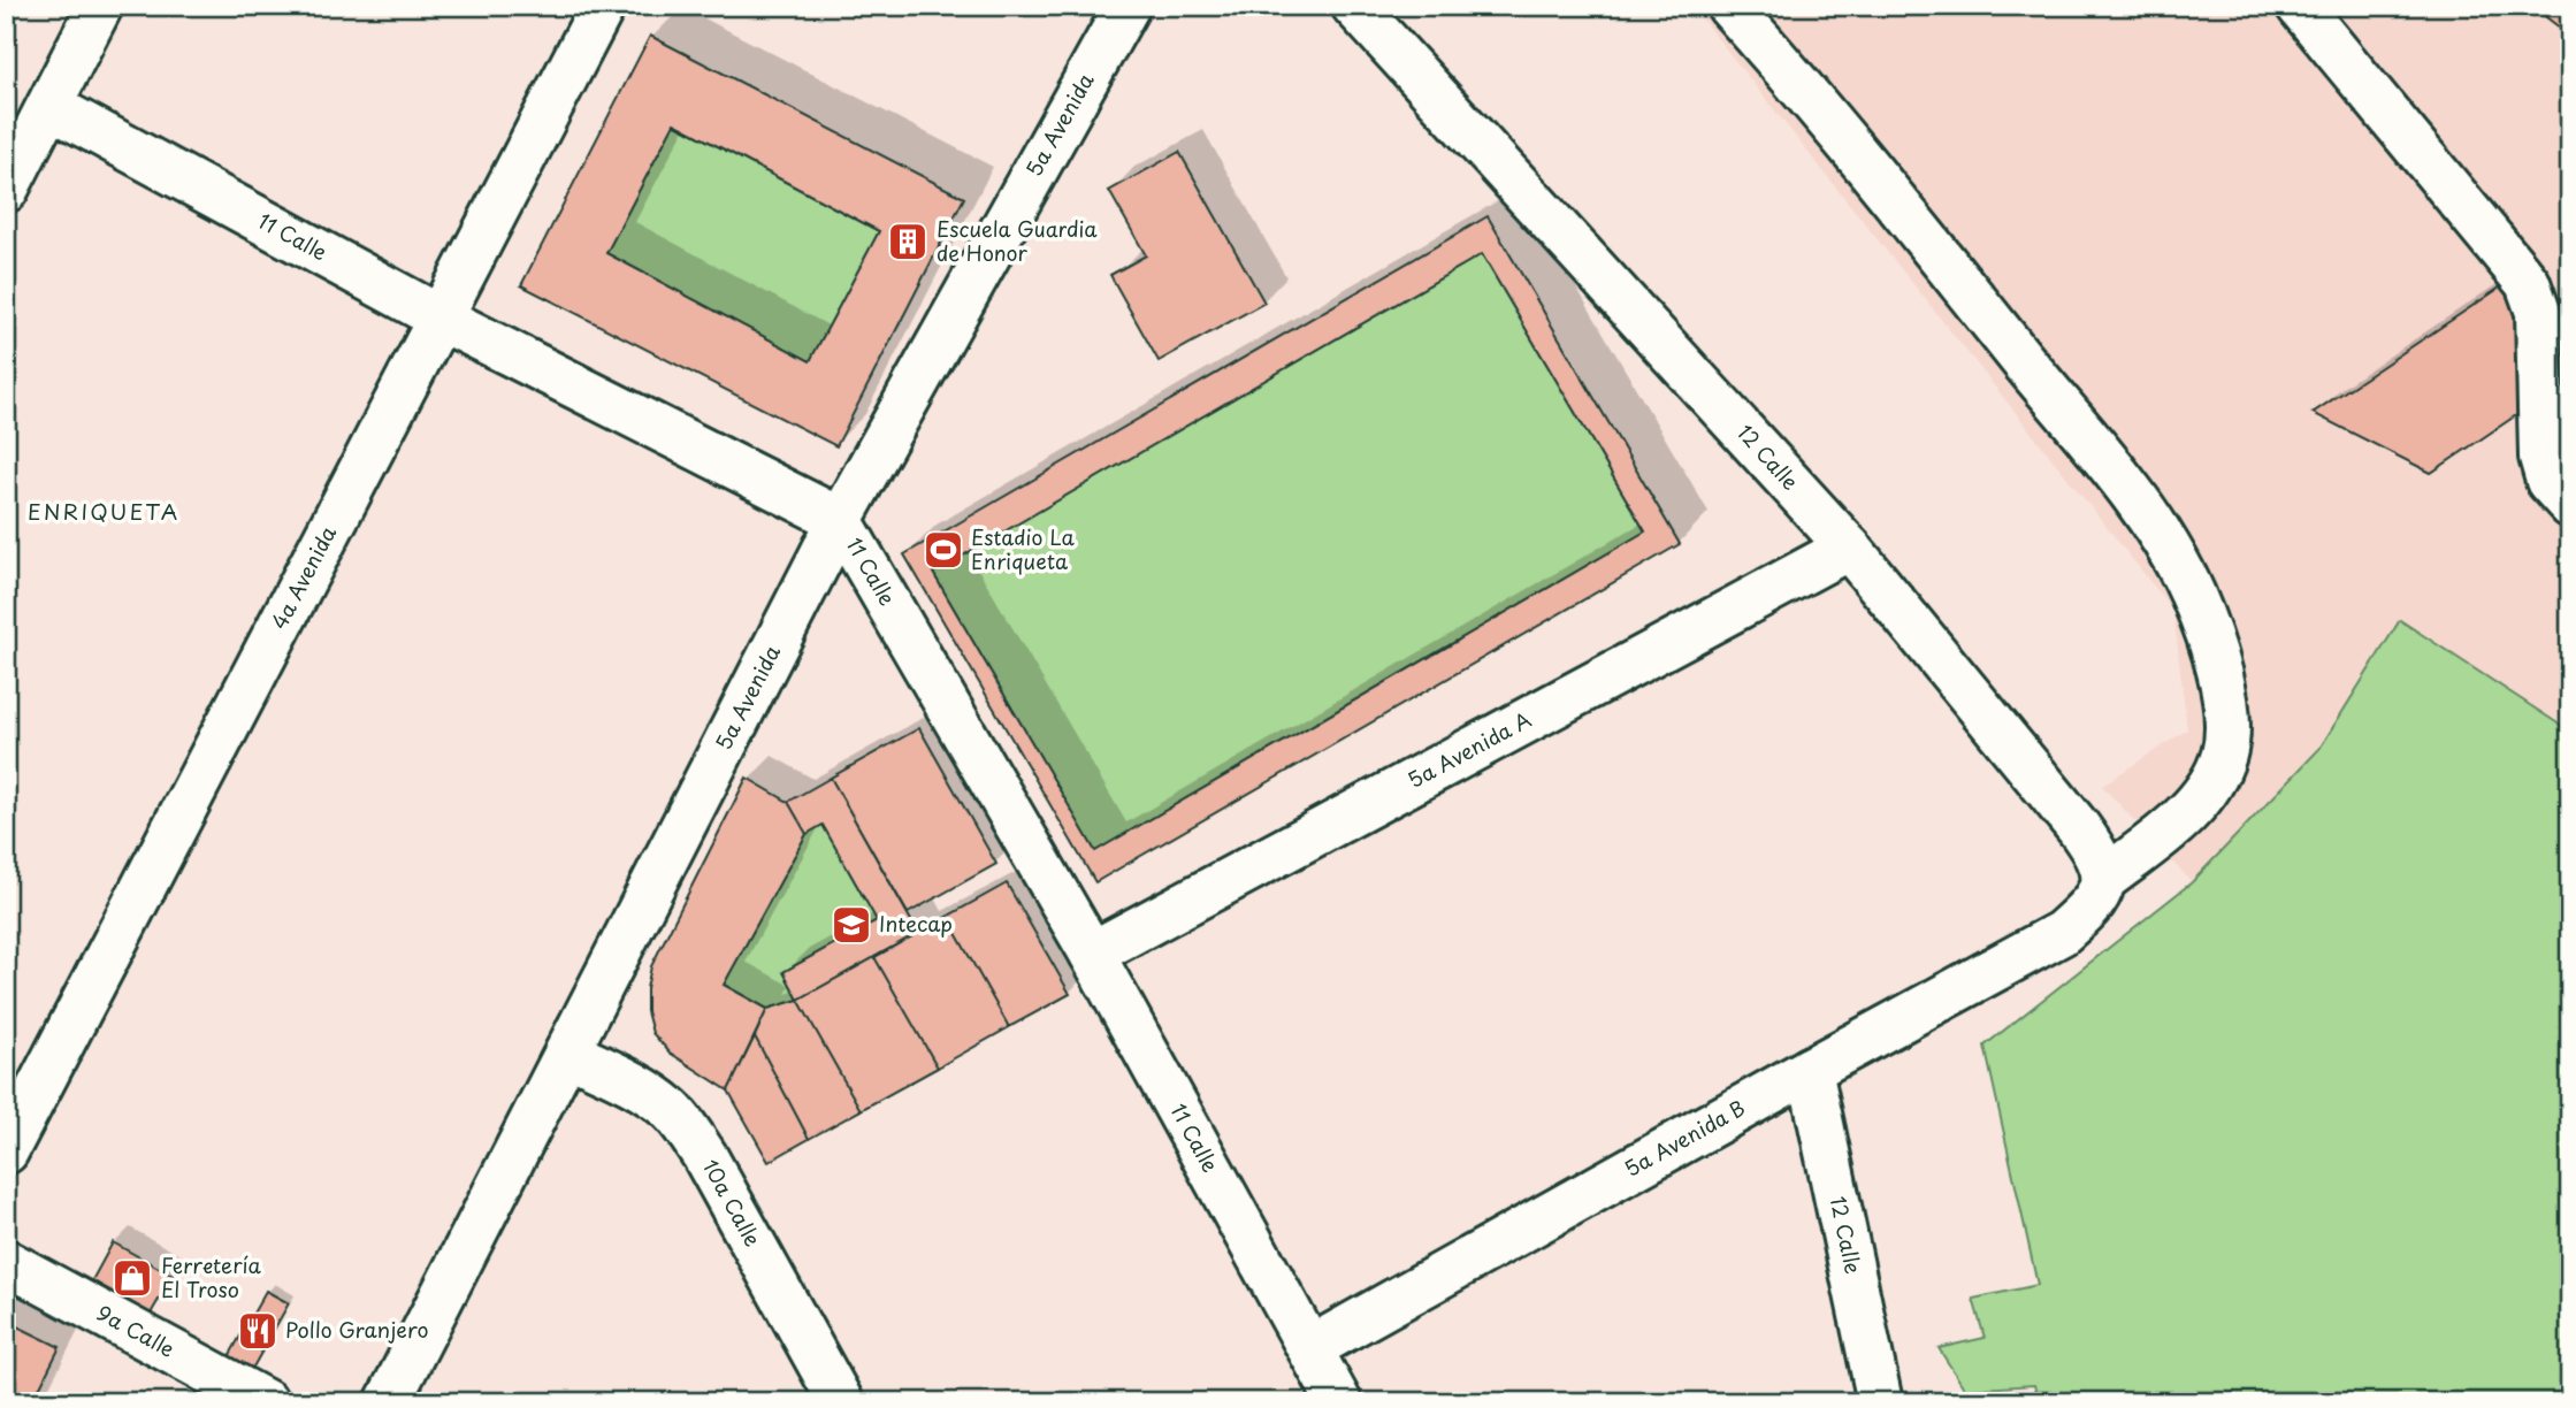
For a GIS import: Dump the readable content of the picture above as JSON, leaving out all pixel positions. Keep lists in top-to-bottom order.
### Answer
{
  "streets": {
    "street": [
      "5a Avenida",
      "11 Calle",
      "12 Calle",
      "4a Avenida",
      "5a Avenida A",
      "5a Avenida B",
      "10a Calle",
      "9a Calle"
    ]
  },
  "crossings": [
    ["5a Avenida", "11 Calle"],
    ["5a Avenida", "10a Calle"],
    ["11 Calle", "4a Avenida"],
    ["11 Calle", "5a Avenida A"],
    ["11 Calle", "5a Avenida B"],
    ["12 Calle", "5a Avenida A"],
    ["12 Calle", "5a Avenida B"]
  ],
  "districts": ["ENRIQUETA"],
  "places": {
    "building": ["Escuela Guardia de Honor"],
    "sports": ["Estadio La Enriqueta"],
    "school or university": ["Intecap"],
    "shop": ["Ferretería El Troso"],
    "restaurant": ["Pollo Granjero"]
  }
}
